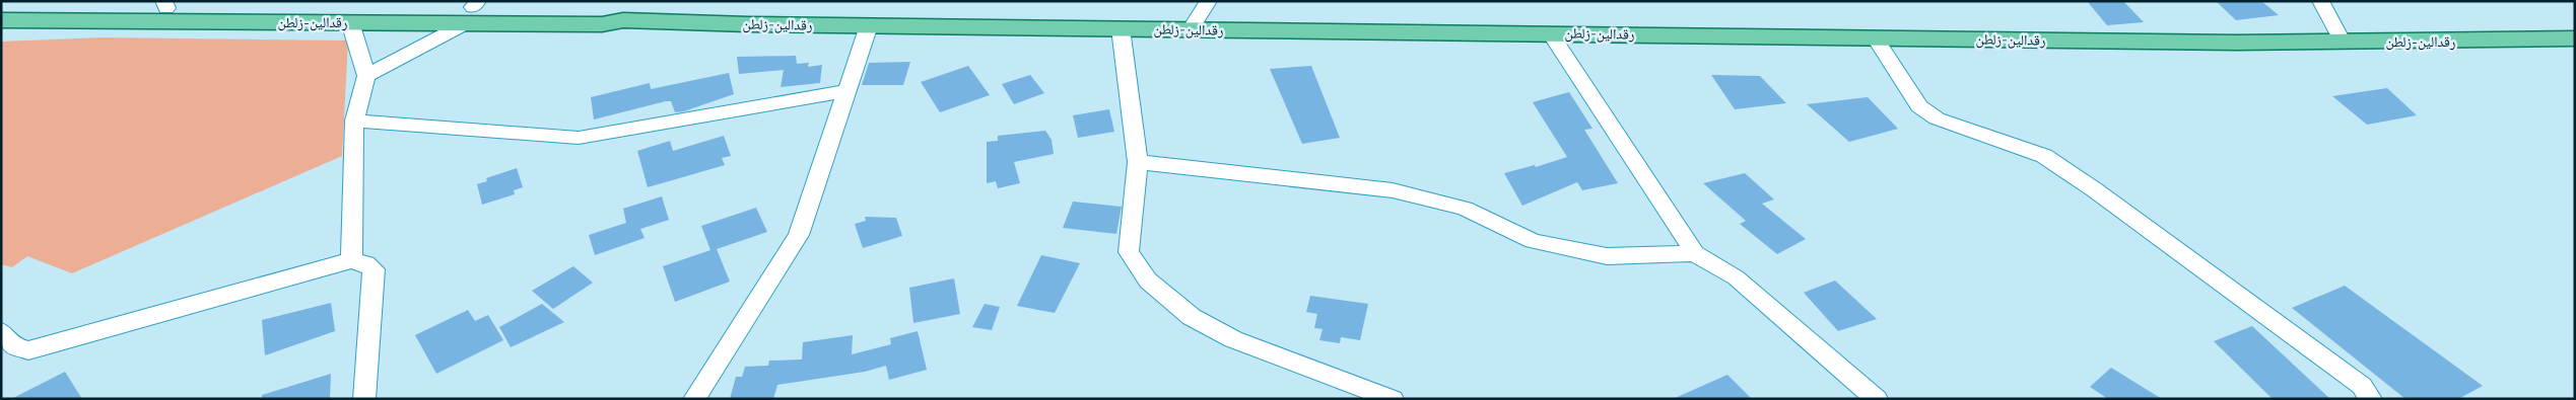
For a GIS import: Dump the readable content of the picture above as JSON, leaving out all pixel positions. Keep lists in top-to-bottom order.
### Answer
{
  "streets": {
    "main road": ["رقدالين-زلطن"]
  }
}
